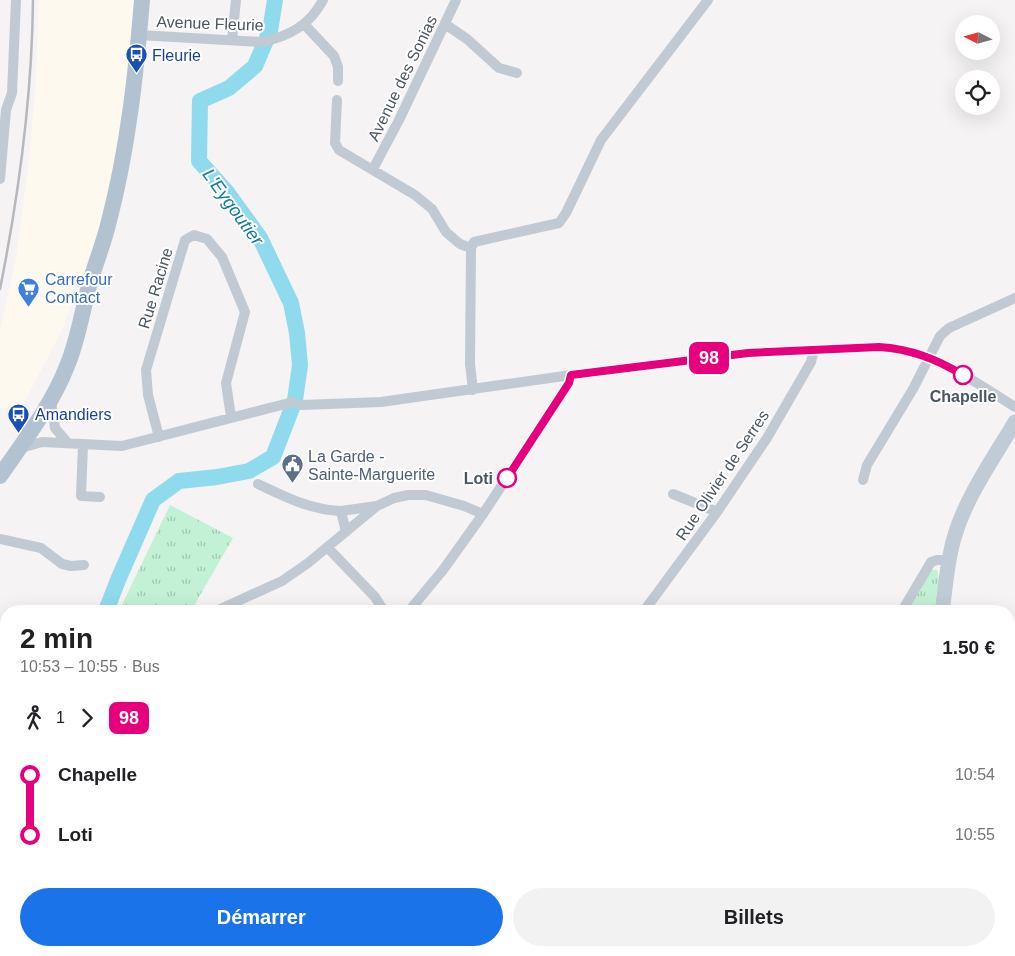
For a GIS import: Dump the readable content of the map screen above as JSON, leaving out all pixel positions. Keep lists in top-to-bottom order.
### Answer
{
  "streets": {
    "street": [
      "Avenue Fleurie",
      "Avenue des Sonias",
      "Rue Racine",
      "Rue Olivier de Serres"
    ]
  },
  "water": ["L'Eygoutier"],
  "places": {
    "bus stop": ["Fleurie", "Amandiers"],
    "supermarket": ["Carrefour Contact"],
    "other": ["Chapelle", "Loti"],
    "public building": ["La Garde - Sainte-Marguerite"]
  },
  "lines": ["bus line 98"],
  "north": "left",
  "page": {
    "on_map": "98",
    "heading": ["2 min", "10:53 – 10:55 · Bus", "1.50 €"],
    "legs": ["1", "98"],
    "list": [
      {
        "name": "Chapelle",
        "value": "10:54"
      },
      {
        "name": "Loti",
        "value": "10:55"
      }
    ],
    "buttons": ["Démarrer", "Billets"]
  }
}
